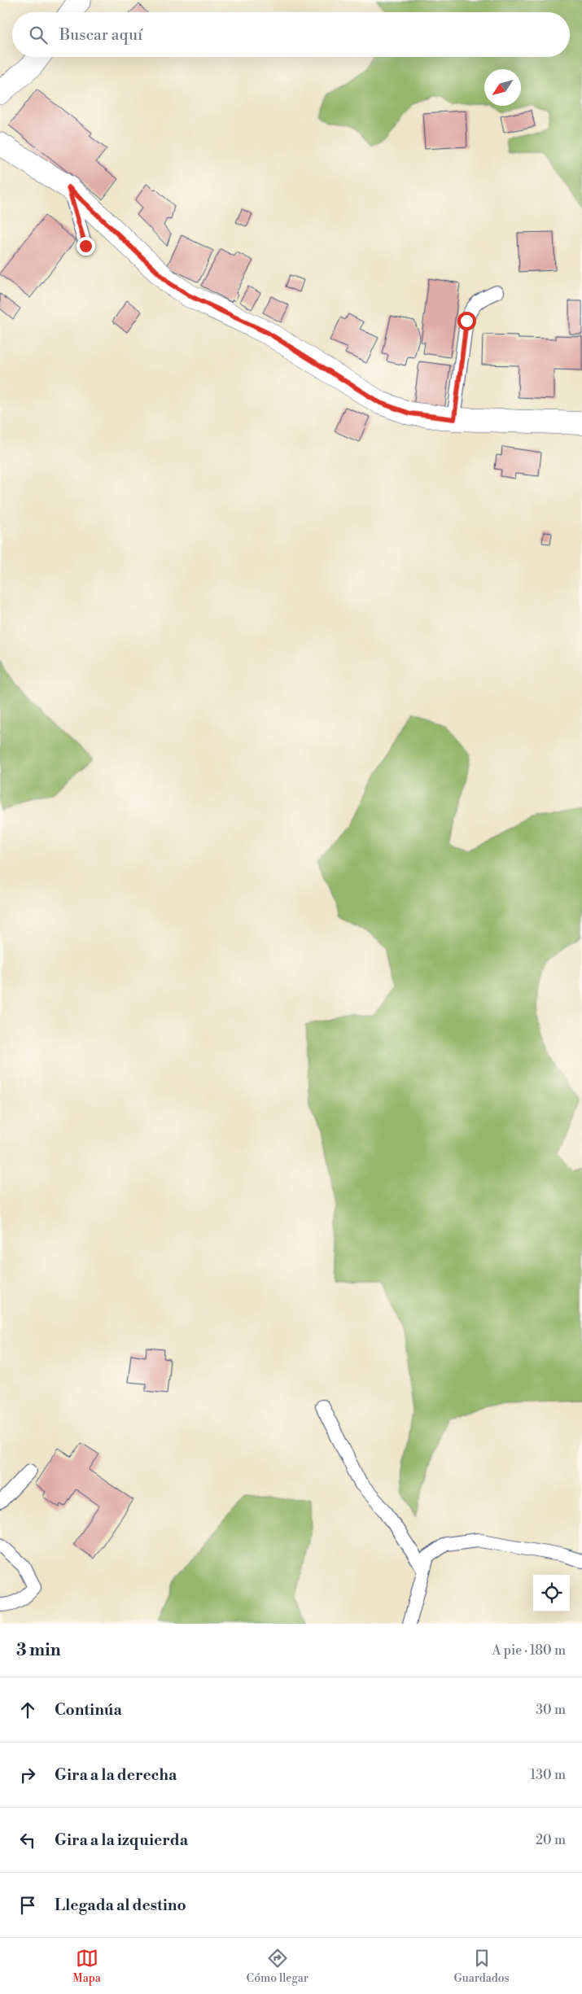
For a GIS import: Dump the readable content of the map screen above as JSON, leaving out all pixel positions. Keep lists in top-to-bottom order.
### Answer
{
  "north": "bottom left",
  "page": {
    "search": "Buscar aquí",
    "heading": ["3 min", "A pie · 180 m"],
    "list": [
      ["Continúa", "30 m"],
      ["Gira a la derecha", "130 m"],
      ["Gira a la izquierda", "20 m"],
      "Llegada al destino"
    ],
    "nav": ["Mapa", "Cómo llegar", "Guardados"]
  }
}
